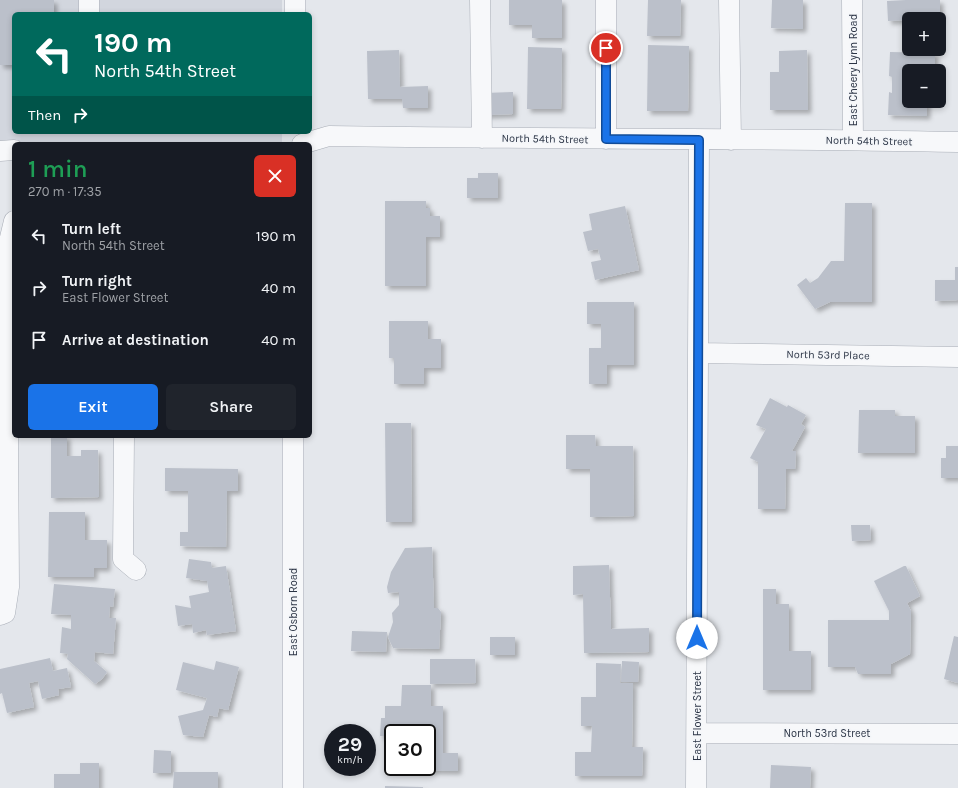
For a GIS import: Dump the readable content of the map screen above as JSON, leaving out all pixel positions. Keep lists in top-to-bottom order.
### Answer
{
  "streets": {
    "street": [
      "East Cheery Lynn Road",
      "North 54th Street",
      "North 53rd Place",
      "East Osborn Road",
      "East Flower Street",
      "North 53rd Street"
    ]
  },
  "crossings": [
    ["East Cheery Lynn Road", "North 54th Street"],
    ["North 54th Street", "East Flower Street"],
    ["North 53rd Place", "East Flower Street"],
    ["East Flower Street", "North 53rd Street"]
  ],
  "page": {
    "map_buttons": ["+", "−"],
    "turn": ["190 m", "North 54th Street"],
    "then": "Then",
    "heading": ["1 min", "270 m · 17:35"],
    "list": [
      {
        "name": "Turn left",
        "note": "North 54th Street",
        "value": "190 m"
      },
      {
        "name": "Turn right",
        "note": "East Flower Street",
        "value": "40 m"
      },
      {
        "name": "Arrive at destination",
        "value": "40 m"
      }
    ],
    "buttons": ["Exit", "Share"],
    "speed": "29 km/h",
    "limit": "30"
  }
}
